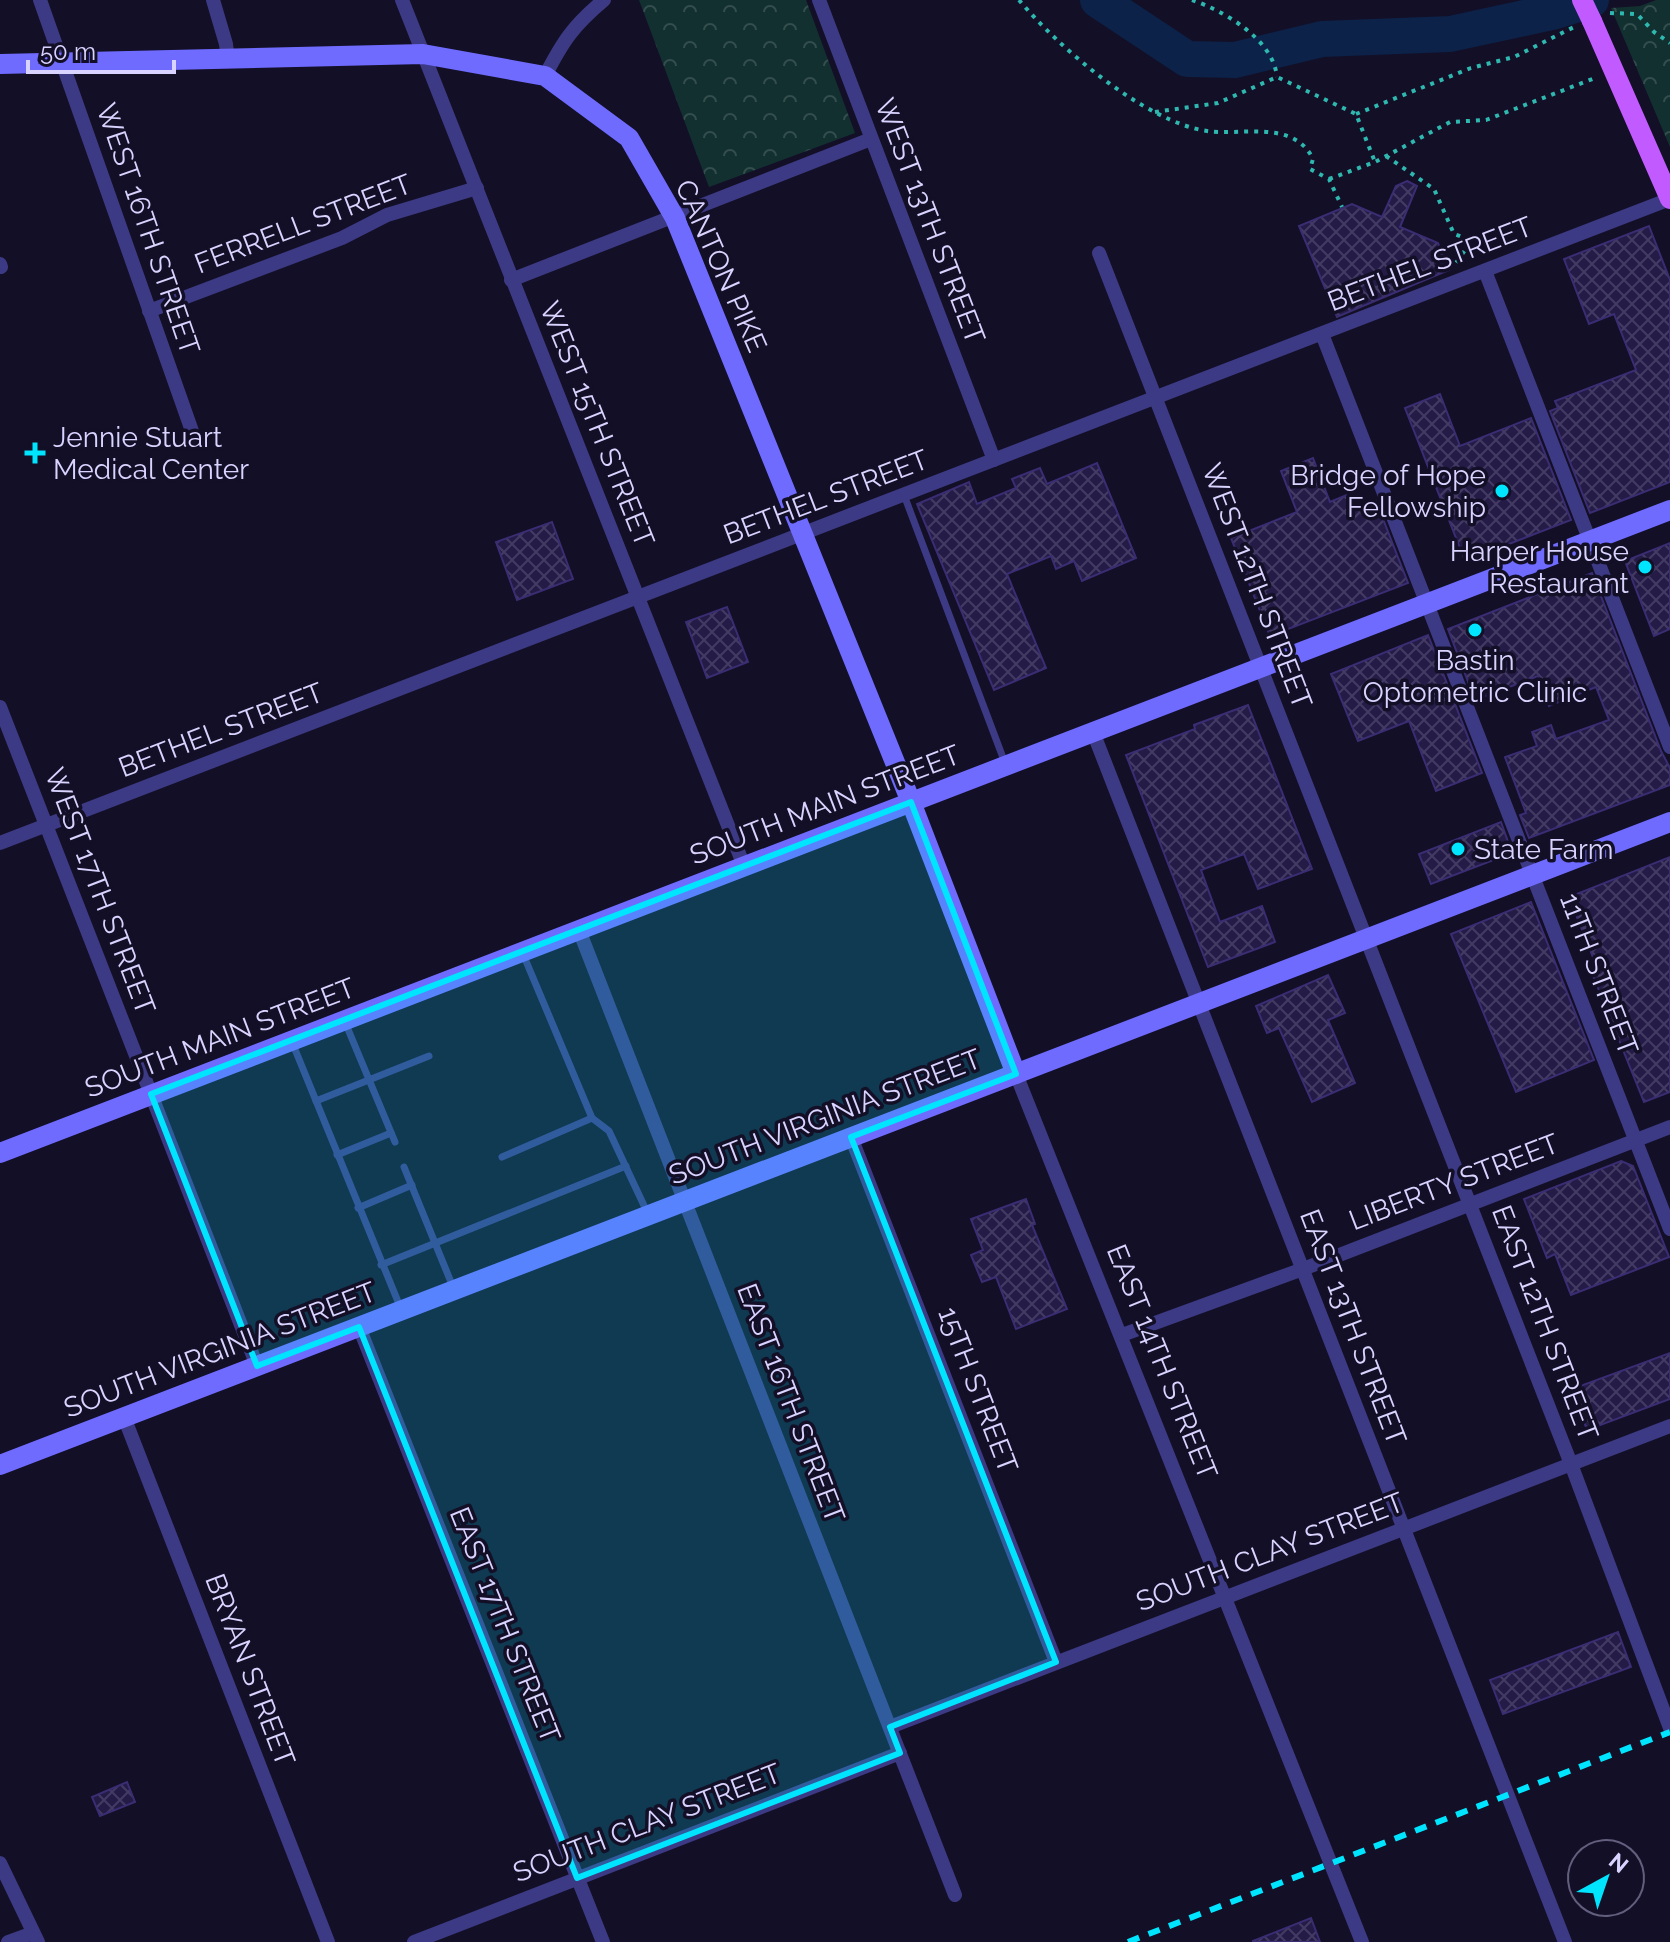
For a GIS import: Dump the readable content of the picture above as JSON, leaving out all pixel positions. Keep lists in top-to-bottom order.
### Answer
{
  "streets": {
    "main road": [
      "CANTON PIKE",
      "SOUTH MAIN STREET",
      "SOUTH VIRGINIA STREET",
      "EAST 14TH STREET"
    ],
    "street": [
      "WEST 13TH STREET",
      "FERRELL STREET",
      "WEST 16TH STREET",
      "BETHEL STREET",
      "WEST 15TH STREET",
      "WEST 12TH STREET",
      "WEST 17TH STREET",
      "11TH STREET",
      "LIBERTY STREET",
      "EAST 12TH STREET",
      "EAST 13TH STREET",
      "15TH STREET",
      "EAST 16TH STREET",
      "SOUTH CLAY STREET",
      "EAST 17TH STREET",
      "BRYAN STREET"
    ]
  },
  "crossings": [
    ["WEST 13TH STREET", "BETHEL STREET"],
    ["FERRELL STREET", "WEST 16TH STREET"],
    ["FERRELL STREET", "WEST 15TH STREET"],
    ["WEST 16TH STREET", "CANTON PIKE"],
    ["BETHEL STREET", "CANTON PIKE"],
    ["BETHEL STREET", "WEST 15TH STREET"],
    ["BETHEL STREET", "WEST 12TH STREET"],
    ["BETHEL STREET", "WEST 17TH STREET"],
    ["BETHEL STREET", "11TH STREET"],
    ["CANTON PIKE", "WEST 15TH STREET"],
    ["CANTON PIKE", "SOUTH MAIN STREET"],
    ["CANTON PIKE", "EAST 14TH STREET"],
    ["WEST 15TH STREET", "SOUTH MAIN STREET"],
    ["WEST 12TH STREET", "SOUTH MAIN STREET"],
    ["WEST 12TH STREET", "SOUTH VIRGINIA STREET"],
    ["WEST 12TH STREET", "EAST 12TH STREET"],
    ["SOUTH MAIN STREET", "WEST 17TH STREET"],
    ["SOUTH MAIN STREET", "11TH STREET"],
    ["SOUTH MAIN STREET", "EAST 13TH STREET"],
    ["SOUTH MAIN STREET", "EAST 14TH STREET"],
    ["SOUTH MAIN STREET", "EAST 16TH STREET"],
    ["11TH STREET", "SOUTH VIRGINIA STREET"],
    ["11TH STREET", "LIBERTY STREET"],
    ["SOUTH VIRGINIA STREET", "EAST 12TH STREET"],
    ["SOUTH VIRGINIA STREET", "EAST 13TH STREET"],
    ["SOUTH VIRGINIA STREET", "EAST 14TH STREET"],
    ["SOUTH VIRGINIA STREET", "15TH STREET"],
    ["SOUTH VIRGINIA STREET", "EAST 16TH STREET"],
    ["SOUTH VIRGINIA STREET", "EAST 17TH STREET"],
    ["SOUTH VIRGINIA STREET", "BRYAN STREET"],
    ["LIBERTY STREET", "EAST 12TH STREET"],
    ["LIBERTY STREET", "EAST 13TH STREET"],
    ["LIBERTY STREET", "EAST 14TH STREET"],
    ["EAST 12TH STREET", "SOUTH CLAY STREET"],
    ["EAST 13TH STREET", "SOUTH CLAY STREET"],
    ["EAST 14TH STREET", "SOUTH CLAY STREET"],
    ["15TH STREET", "SOUTH CLAY STREET"],
    ["EAST 16TH STREET", "SOUTH CLAY STREET"],
    ["SOUTH CLAY STREET", "EAST 17TH STREET"]
  ],
  "places": {
    "health": ["Jennie Stuart Medical Center"],
    "other": [
      "Bridge of Hope Fellowship",
      "Harper House Restaurant",
      "Bastin Optometric Clinic",
      "State Farm"
    ]
  },
  "scale_bar": "50 m",
  "north": "top right"
}
